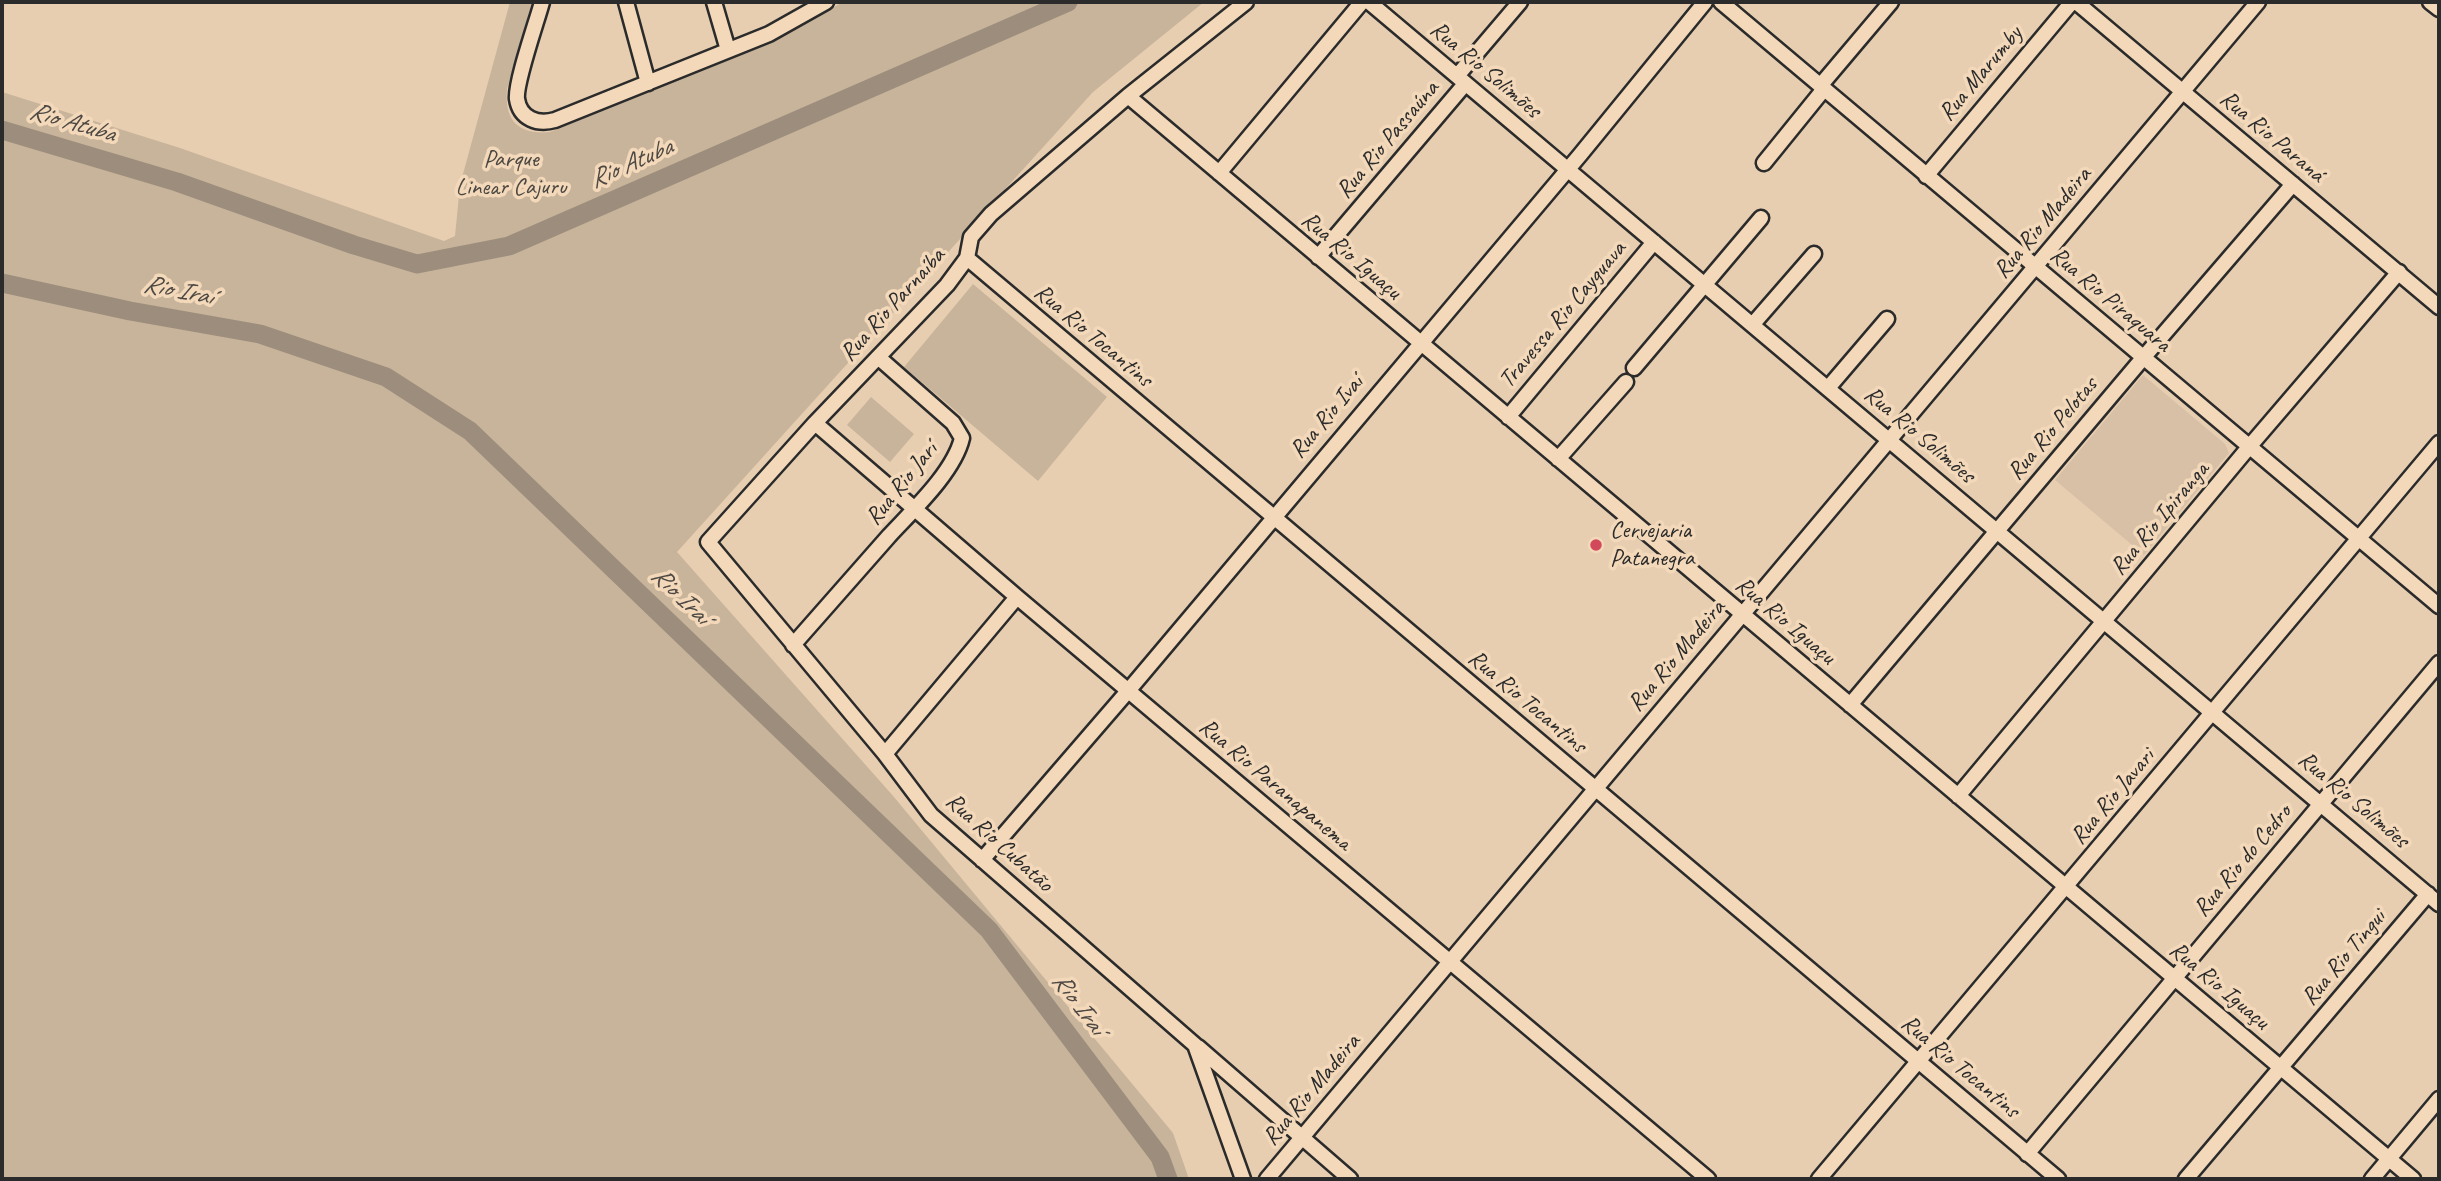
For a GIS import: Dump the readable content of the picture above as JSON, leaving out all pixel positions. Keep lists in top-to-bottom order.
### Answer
{
  "streets": {
    "street": [
      "Rua Rio Solimões",
      "Rua Marumby",
      "Rua Rio Paraná",
      "Rua Rio Passaúna",
      "Rua Rio Madeira",
      "Rua Rio Iguaçu",
      "Rua Rio Piraquara",
      "Rua Rio Parnaíba",
      "Travessa Rio Cayguava",
      "Rua Rio Tocantins",
      "Rua Rio Ivaí",
      "Rua Rio Pelotas",
      "Rua Rio Jarí",
      "Rua Rio Ipiranga",
      "Rua Rio Paranapanema",
      "Rua Rio Javari",
      "Rua Rio Cubatão",
      "Rua Rio do Cedro",
      "Rua Rio Tingui"
    ]
  },
  "crossings": [
    ["Rua Rio Solimões", "Rua Rio Passaúna"],
    ["Rua Rio Solimões", "Rua Rio Madeira"],
    ["Rua Rio Solimões", "Travessa Rio Cayguava"],
    ["Rua Rio Solimões", "Rua Rio Ivaí"],
    ["Rua Rio Solimões", "Rua Rio Pelotas"],
    ["Rua Rio Solimões", "Rua Rio Ipiranga"],
    ["Rua Rio Solimões", "Rua Rio Javari"],
    ["Rua Rio Solimões", "Rua Rio do Cedro"],
    ["Rua Rio Solimões", "Rua Rio Tingui"],
    ["Rua Marumby", "Rua Rio Paraná"],
    ["Rua Marumby", "Rua Rio Piraquara"],
    ["Rua Rio Paraná", "Rua Rio Madeira"],
    ["Rua Rio Paraná", "Rua Rio Pelotas"],
    ["Rua Rio Paraná", "Rua Rio Ipiranga"],
    ["Rua Rio Passaúna", "Rua Rio Iguaçu"],
    ["Rua Rio Madeira", "Rua Rio Iguaçu"],
    ["Rua Rio Madeira", "Rua Rio Piraquara"],
    ["Rua Rio Madeira", "Rua Rio Tocantins"],
    ["Rua Rio Madeira", "Rua Rio Paranapanema"],
    ["Rua Rio Iguaçu", "Rua Rio Parnaíba"],
    ["Rua Rio Iguaçu", "Travessa Rio Cayguava"],
    ["Rua Rio Iguaçu", "Rua Rio Ivaí"],
    ["Rua Rio Iguaçu", "Rua Rio Pelotas"],
    ["Rua Rio Iguaçu", "Rua Rio Ipiranga"],
    ["Rua Rio Iguaçu", "Rua Rio Javari"],
    ["Rua Rio Iguaçu", "Rua Rio do Cedro"],
    ["Rua Rio Iguaçu", "Rua Rio Tingui"],
    ["Rua Rio Piraquara", "Rua Rio Pelotas"],
    ["Rua Rio Piraquara", "Rua Rio Ipiranga"],
    ["Rua Rio Piraquara", "Rua Rio Javari"],
    ["Rua Rio Parnaíba", "Rua Rio Tocantins"],
    ["Rua Rio Parnaíba", "Rua Rio Jarí"],
    ["Rua Rio Parnaíba", "Rua Rio Paranapanema"],
    ["Rua Rio Parnaíba", "Rua Rio Cubatão"],
    ["Rua Rio Tocantins", "Rua Rio Ivaí"],
    ["Rua Rio Tocantins", "Rua Rio Javari"],
    ["Rua Rio Tocantins", "Rua Rio do Cedro"],
    ["Rua Rio Ivaí", "Rua Rio Paranapanema"],
    ["Rua Rio Ivaí", "Rua Rio Cubatão"],
    ["Rua Rio Jarí", "Rua Rio Paranapanema"],
    ["Rua Rio Jarí", "Rua Rio Cubatão"]
  ],
  "water": ["Rio Atuba", "Rio Iraí"],
  "parks": ["Parque Linear Cajuru"],
  "places": ["Cervejaria Patanegra"]
}
